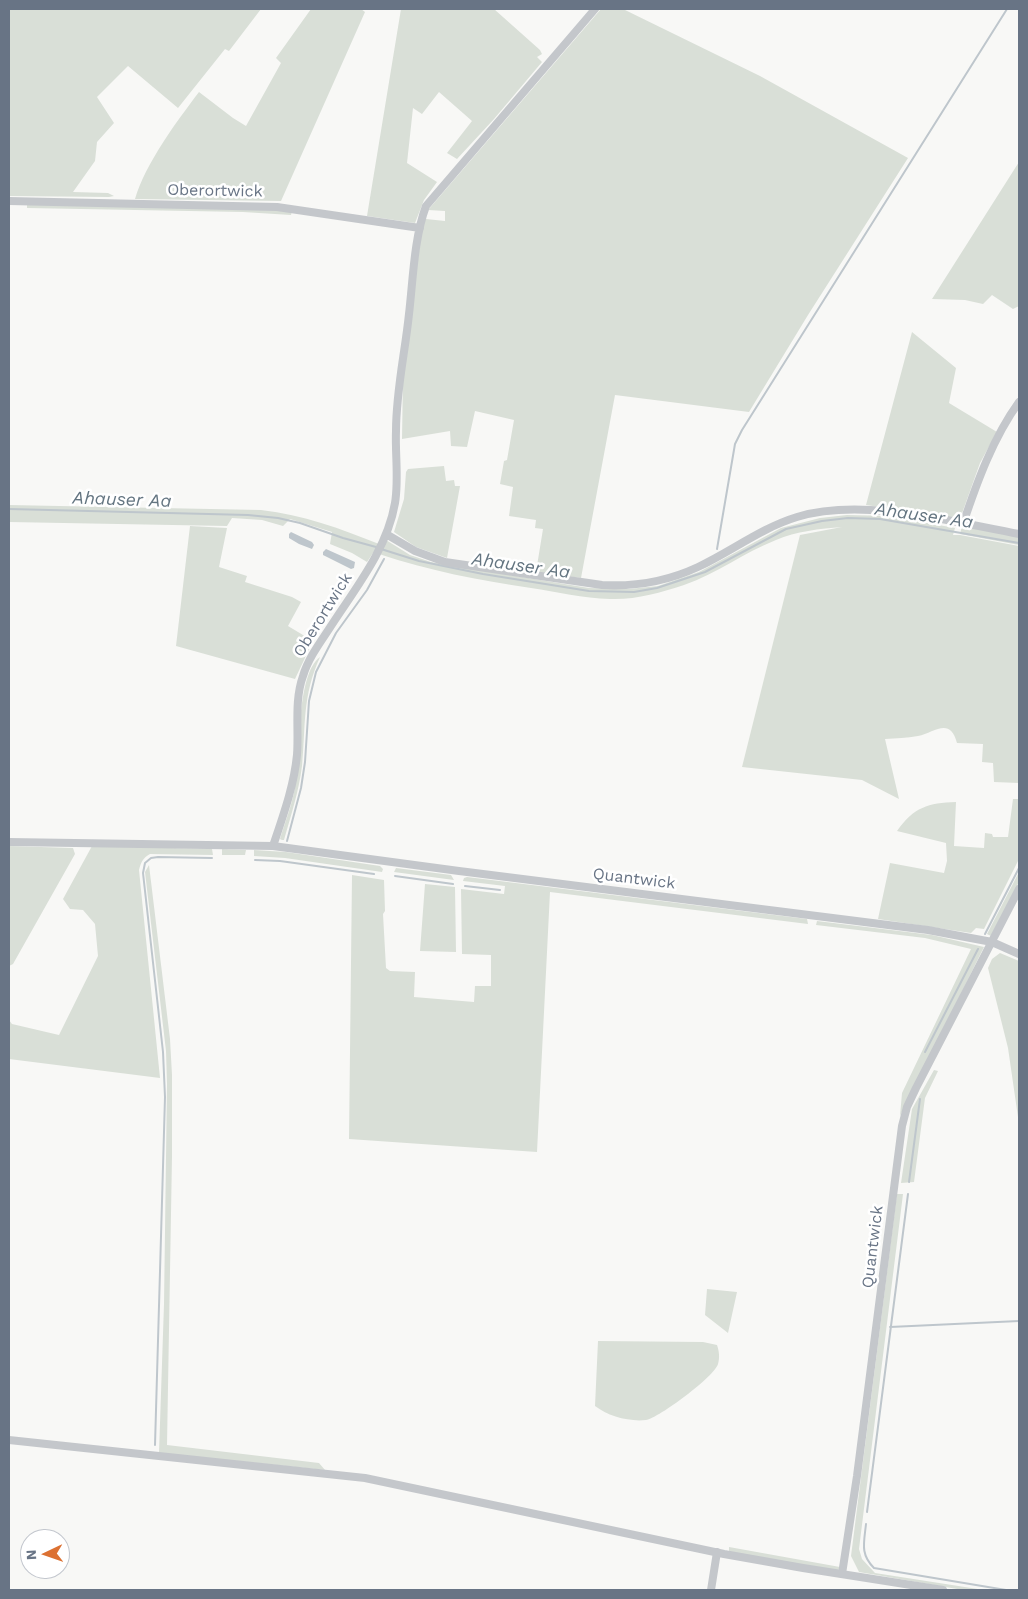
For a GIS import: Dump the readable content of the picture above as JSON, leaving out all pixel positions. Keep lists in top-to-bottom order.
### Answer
{
  "streets": {
    "street": ["Oberortwick", "Quantwick"]
  },
  "crossings": [
    ["Oberortwick", "Quantwick"]
  ],
  "water": ["Ahauser Aa"],
  "north": "left"
}
